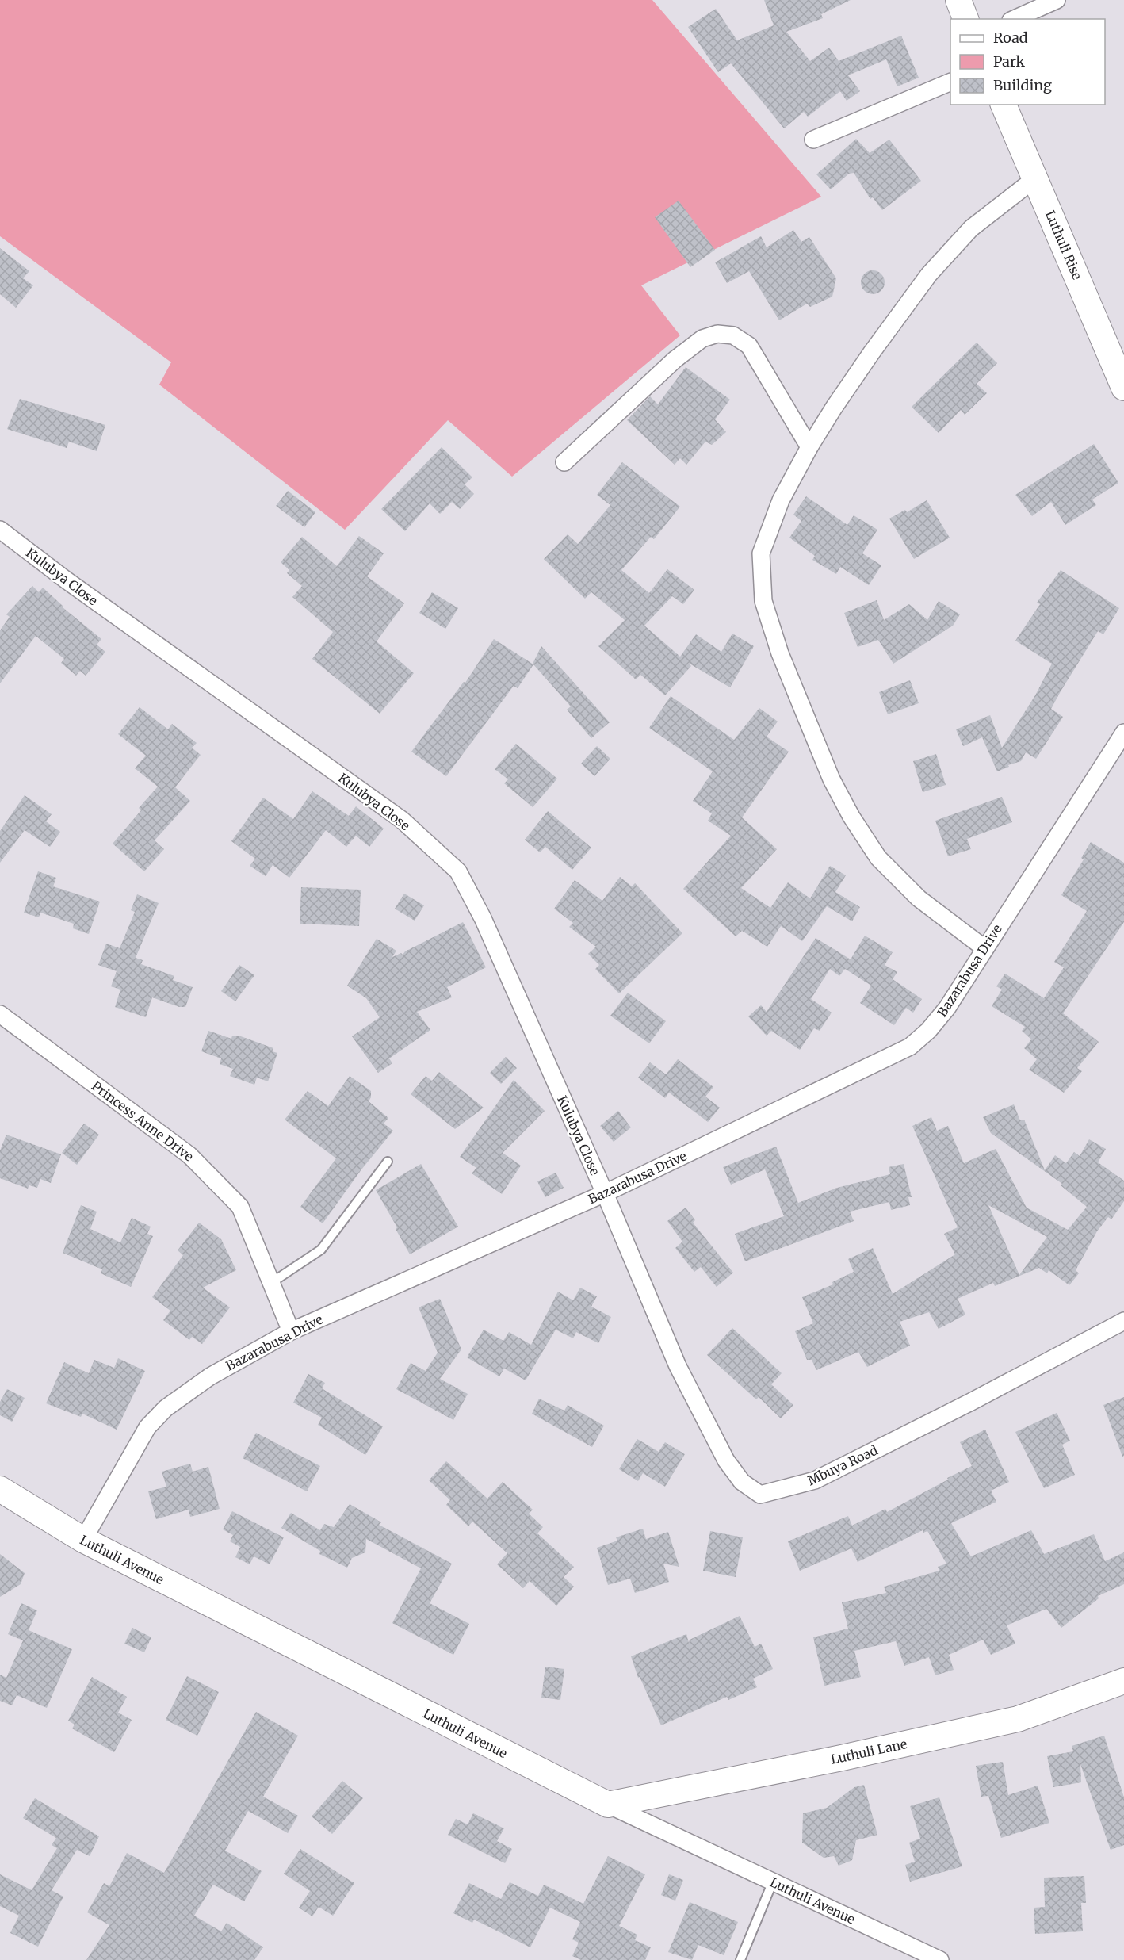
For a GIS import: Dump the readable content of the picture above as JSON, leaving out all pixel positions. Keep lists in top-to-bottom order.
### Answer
{
  "streets": {
    "street": [
      "Luthuli Rise",
      "Kulubya Close",
      "Bazarabusa Drive",
      "Princess Anne Drive",
      "Mbuya Road",
      "Luthuli Avenue",
      "Luthuli Lane"
    ]
  },
  "crossings": [
    ["Kulubya Close", "Bazarabusa Drive"],
    ["Kulubya Close", "Mbuya Road"],
    ["Bazarabusa Drive", "Princess Anne Drive"],
    ["Bazarabusa Drive", "Mbuya Road"],
    ["Bazarabusa Drive", "Luthuli Avenue"],
    ["Luthuli Avenue", "Luthuli Lane"]
  ],
  "legend": ["Road", "Park", "Building"]
}
